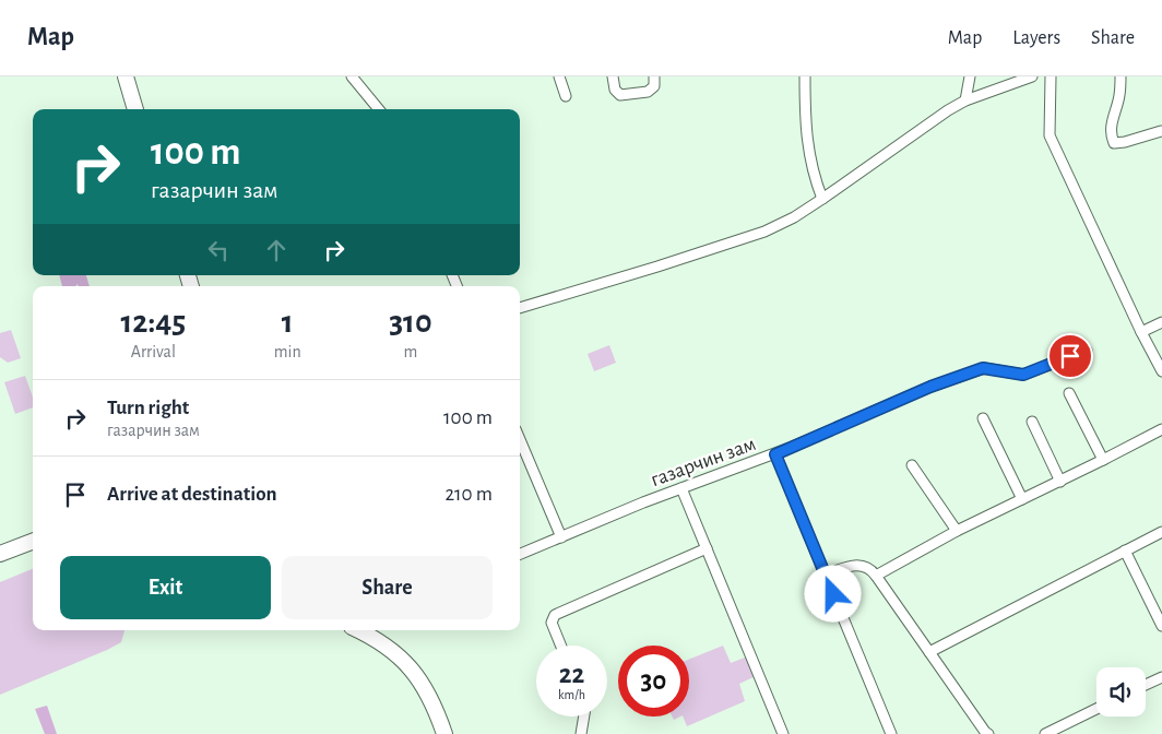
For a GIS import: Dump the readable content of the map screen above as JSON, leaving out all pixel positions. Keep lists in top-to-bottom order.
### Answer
{
  "streets": {
    "street": ["газарчин зам"]
  },
  "page": {
    "header": "Map",
    "nav": ["Map", "Layers", "Share"],
    "turn": ["100 m", "газарчин зам"],
    "eta": [
      "12:45",
      "Arrival",
      "1",
      "min",
      "310",
      "m"
    ],
    "list": [
      {
        "name": "Turn right",
        "note": "газарчин зам",
        "value": "100 m"
      },
      {
        "name": "Arrive at destination",
        "value": "210 m"
      }
    ],
    "buttons": ["Exit", "Share"],
    "speed": "22 km/h",
    "limit": "30"
  }
}
